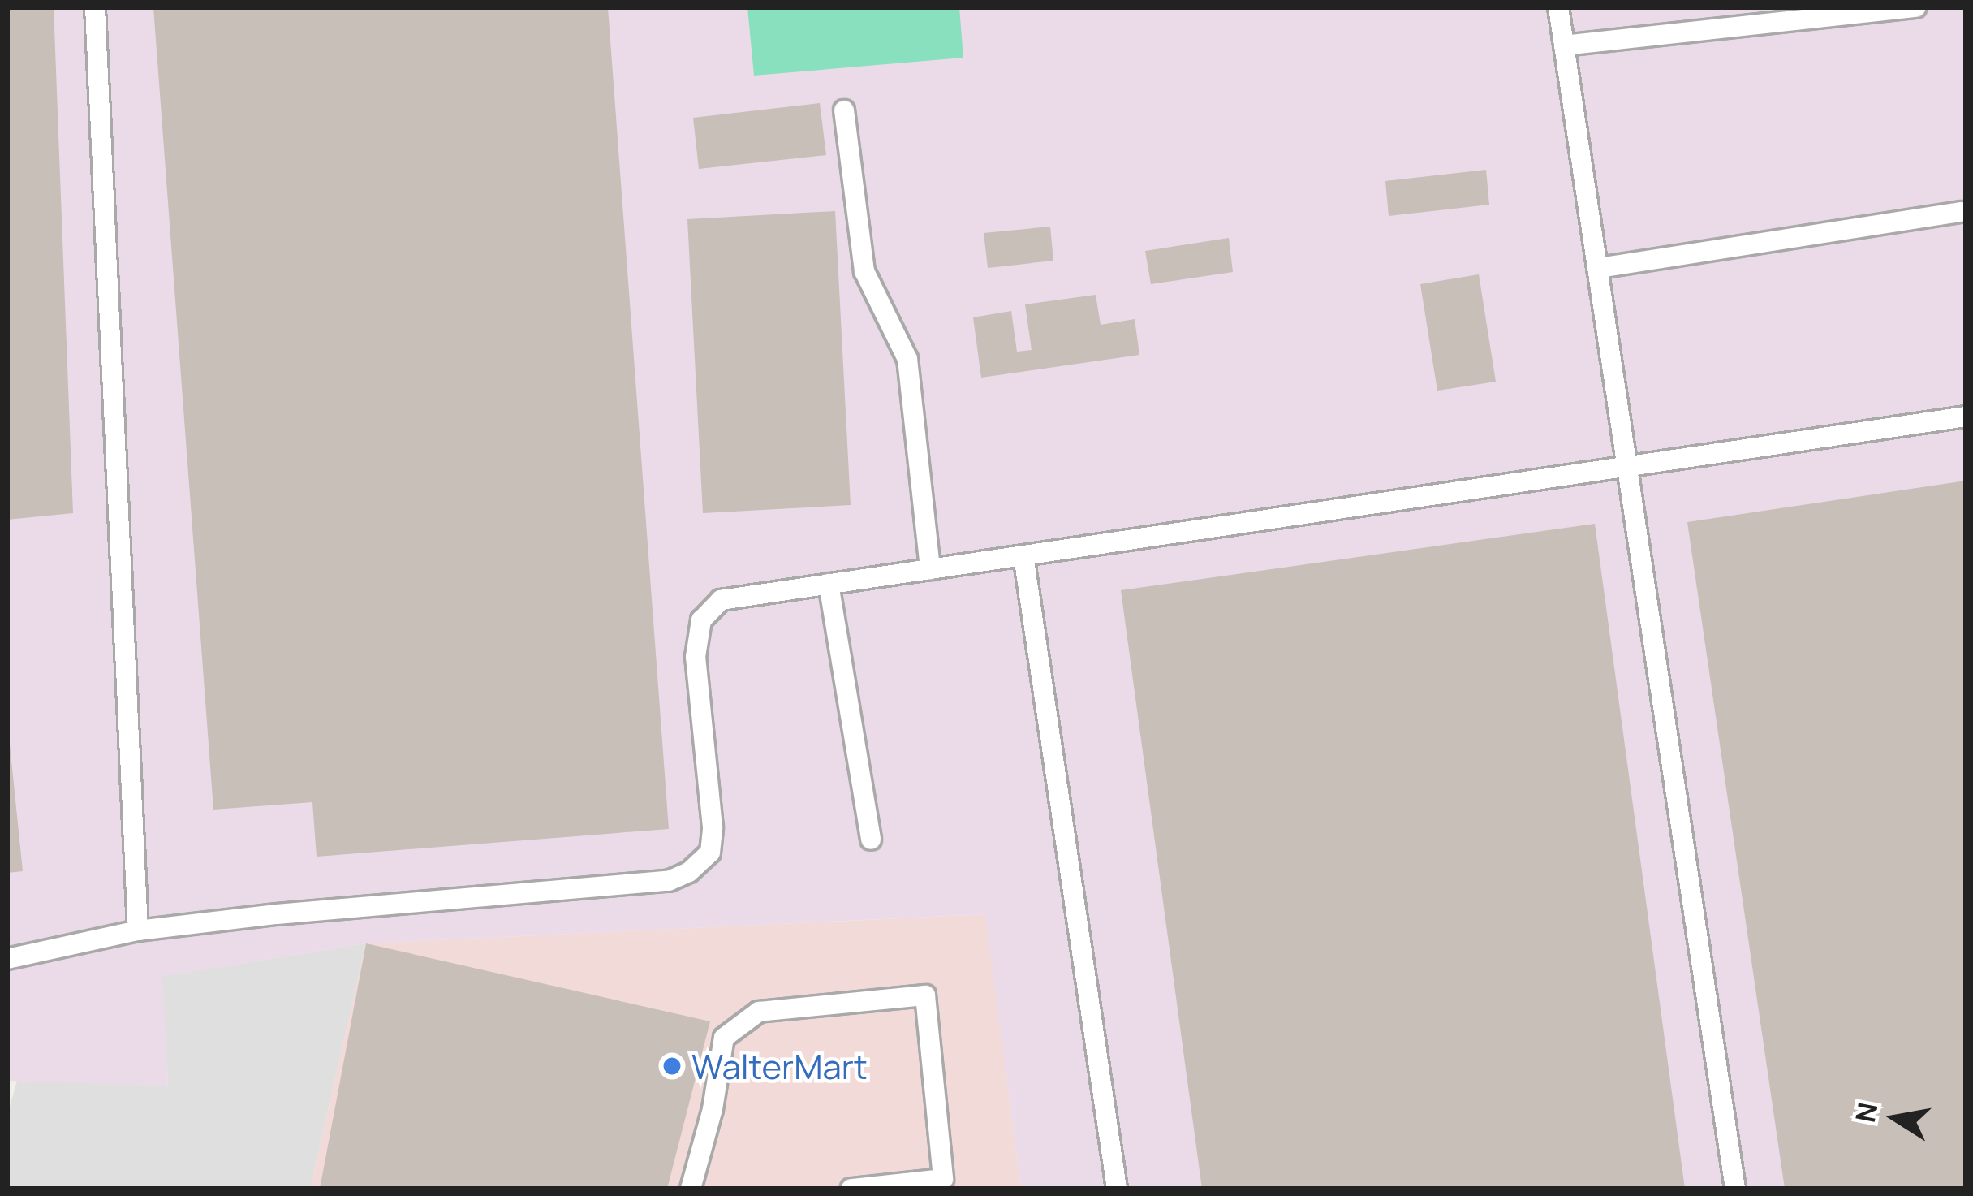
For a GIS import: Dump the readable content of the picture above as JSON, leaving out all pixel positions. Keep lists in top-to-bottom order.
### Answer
{
  "places": ["WalterMart"],
  "north": "left"
}
